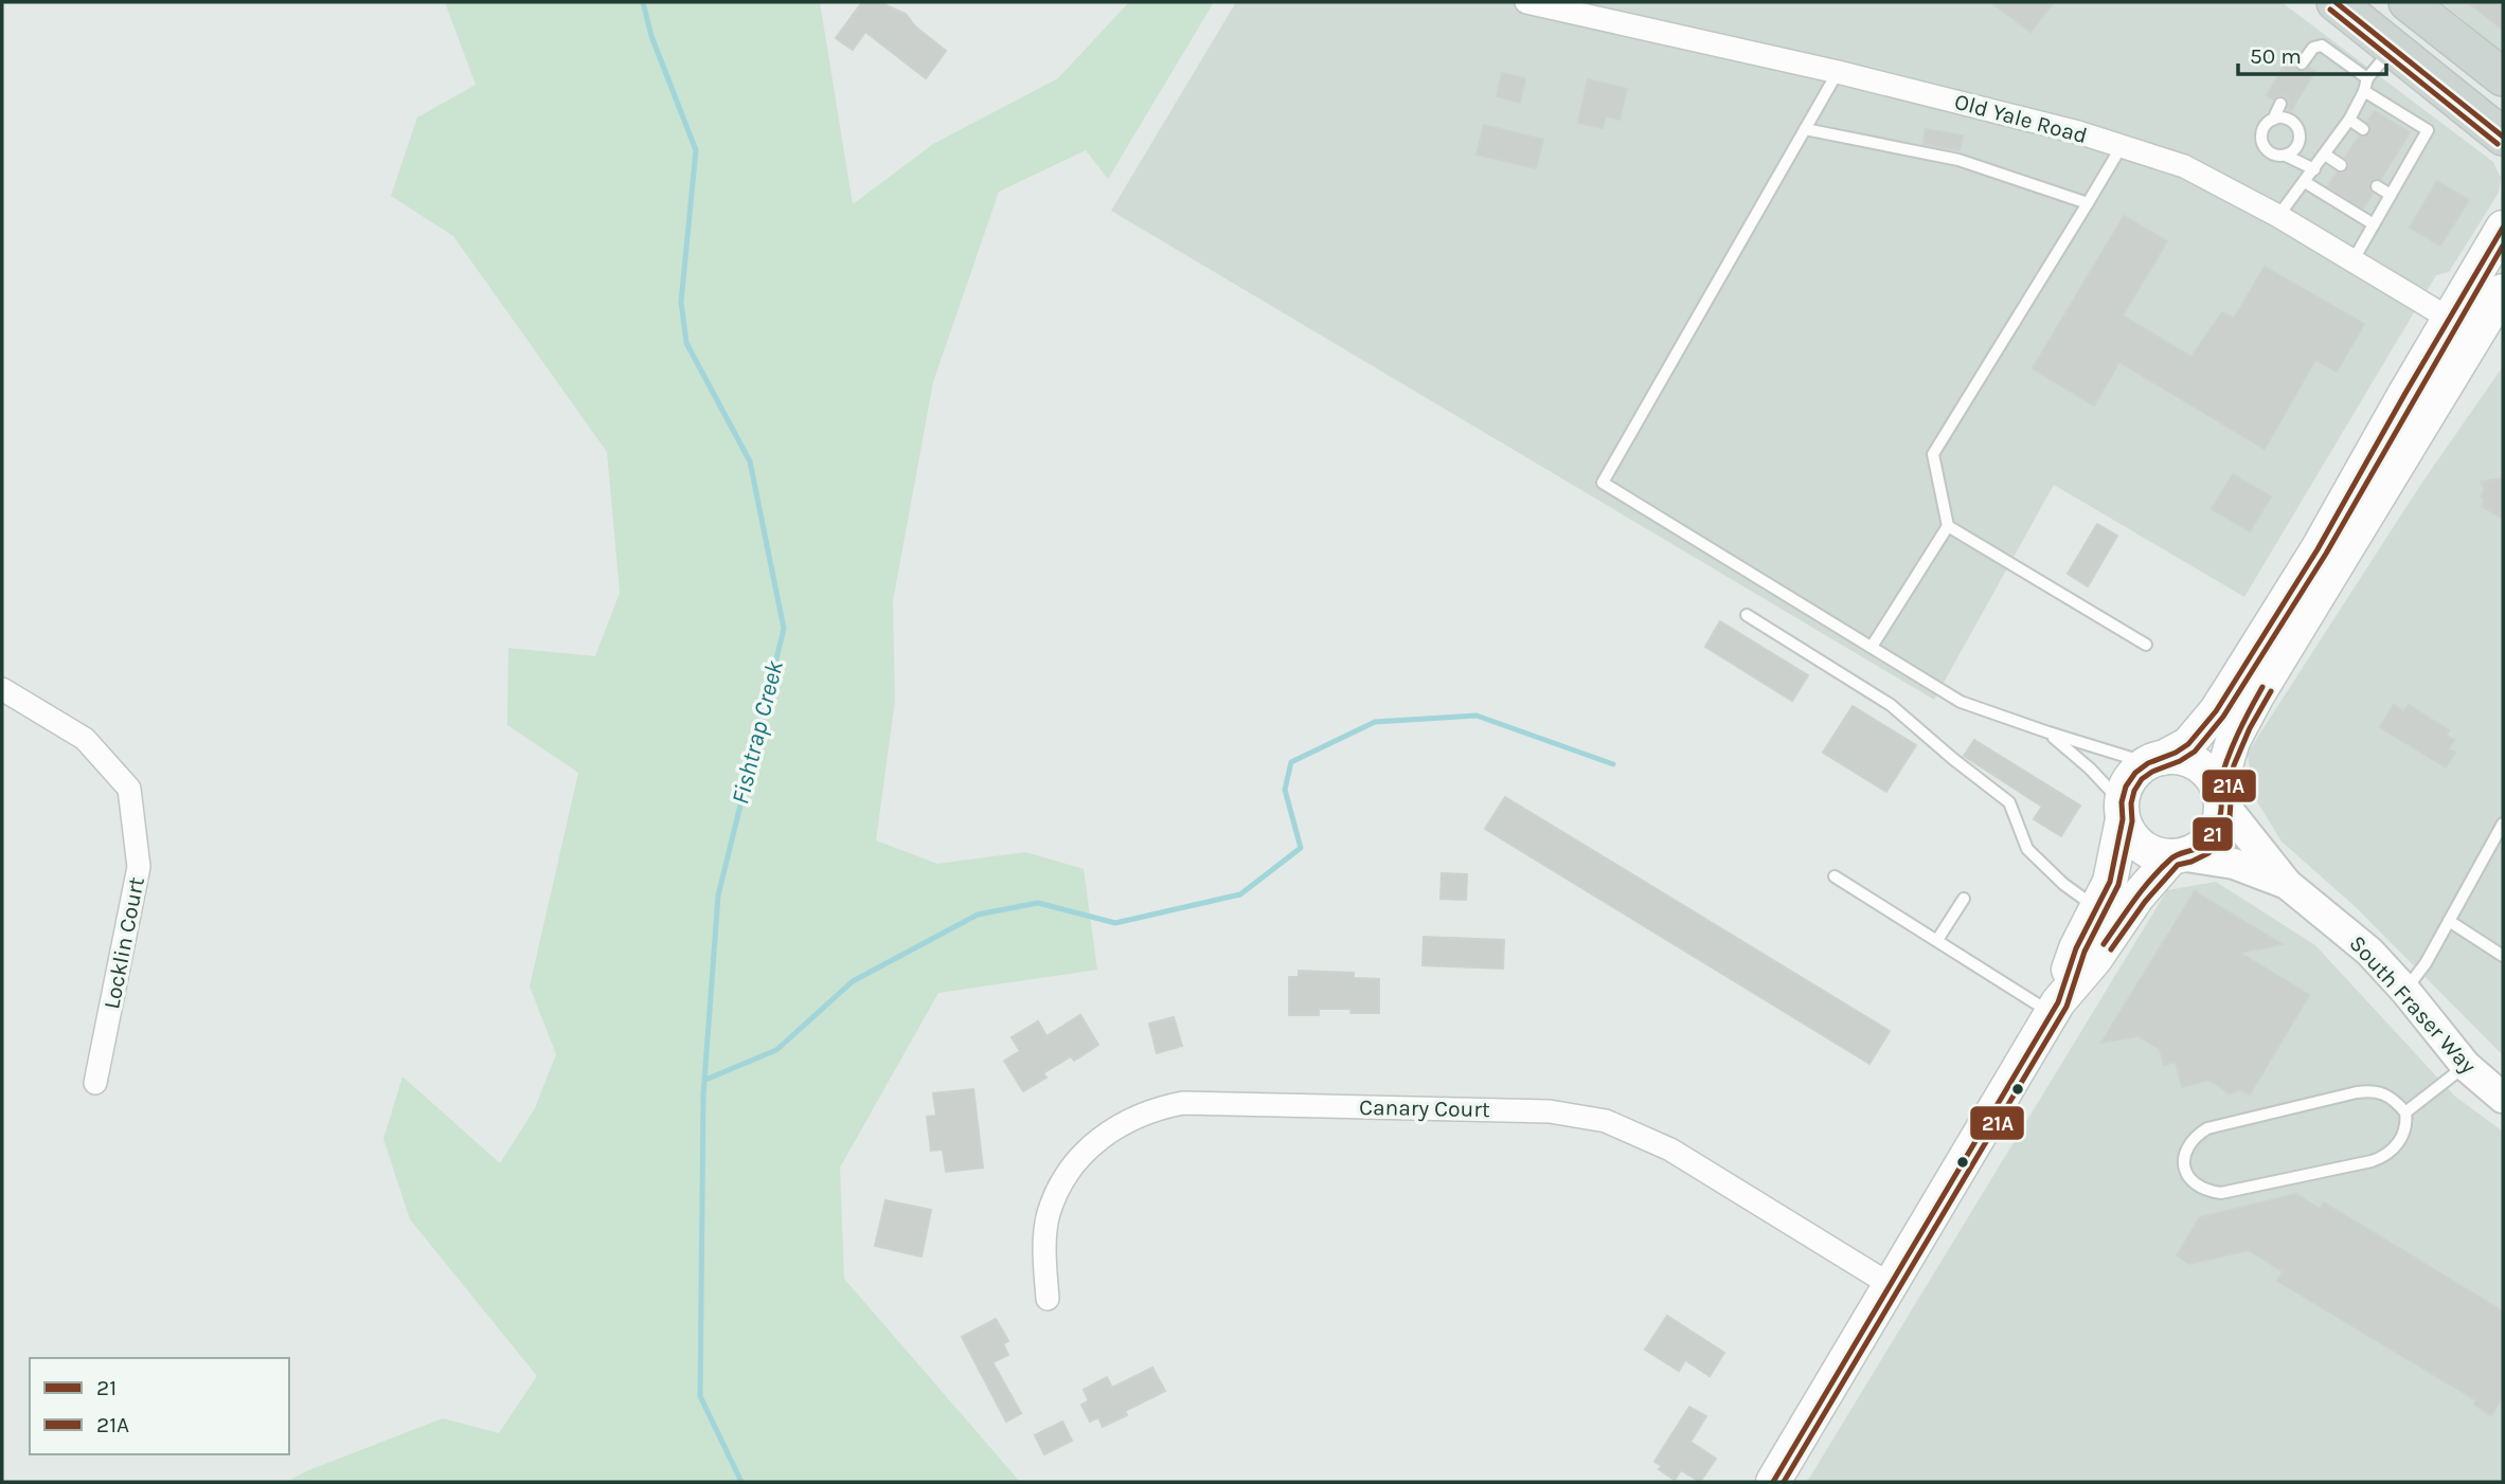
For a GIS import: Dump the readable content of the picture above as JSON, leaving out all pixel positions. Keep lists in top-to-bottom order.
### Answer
{
  "streets": {
    "street": [
      "Old Yale Road",
      "Locklin Court",
      "South Fraser Way",
      "Canary Court"
    ]
  },
  "water": ["Fishtrap Creek"],
  "lines": ["transit line 21", "transit line 21A"],
  "legend": ["21", "21A"],
  "scale_bar": "50 m"
}
